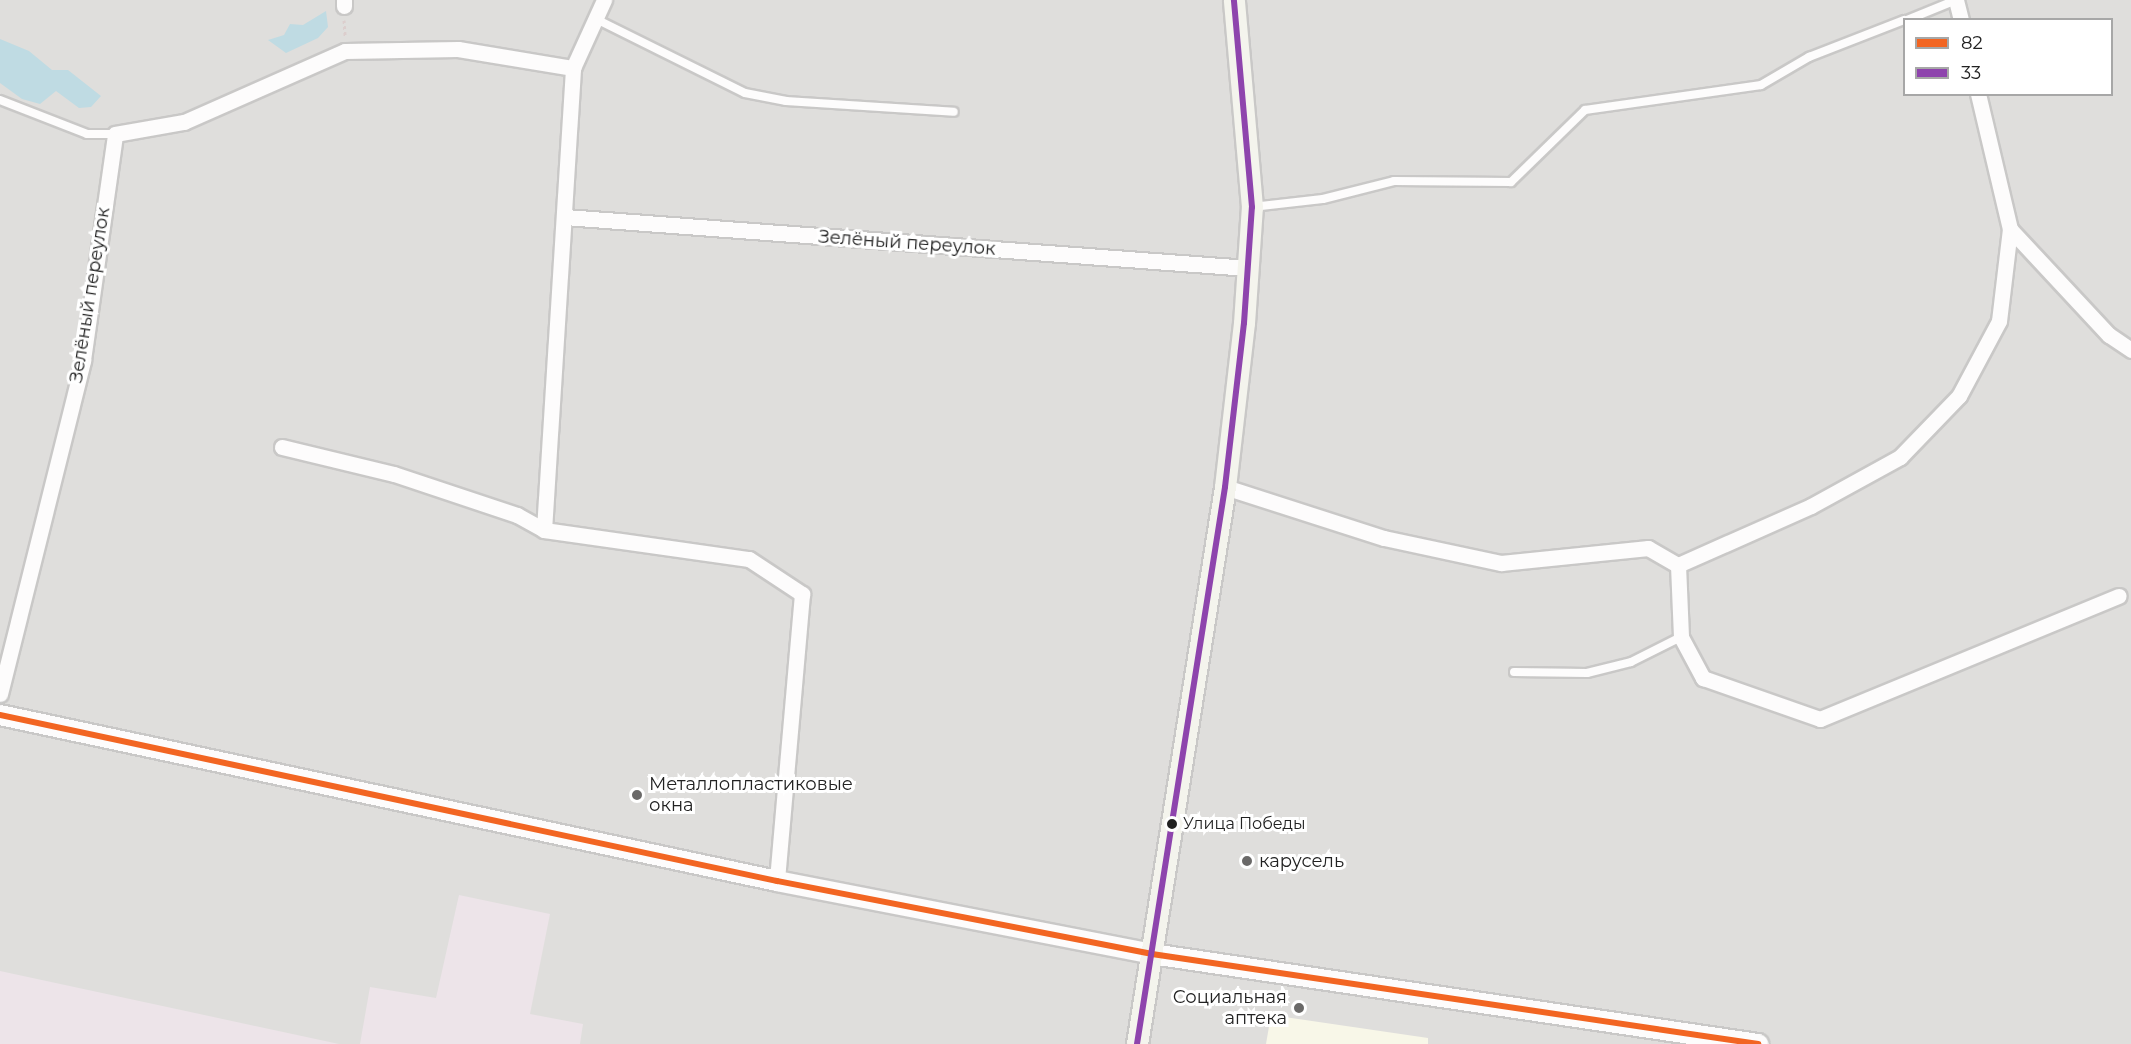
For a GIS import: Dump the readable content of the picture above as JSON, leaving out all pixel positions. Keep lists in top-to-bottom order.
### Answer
{
  "streets": {
    "street": ["Зелёный переулок"]
  },
  "places": [
    "Металлопластиковые окна",
    "Улица Победы",
    "карусель",
    "Социальная аптека"
  ],
  "lines": ["transit line 33", "transit line 82"],
  "legend": ["82", "33"]
}
